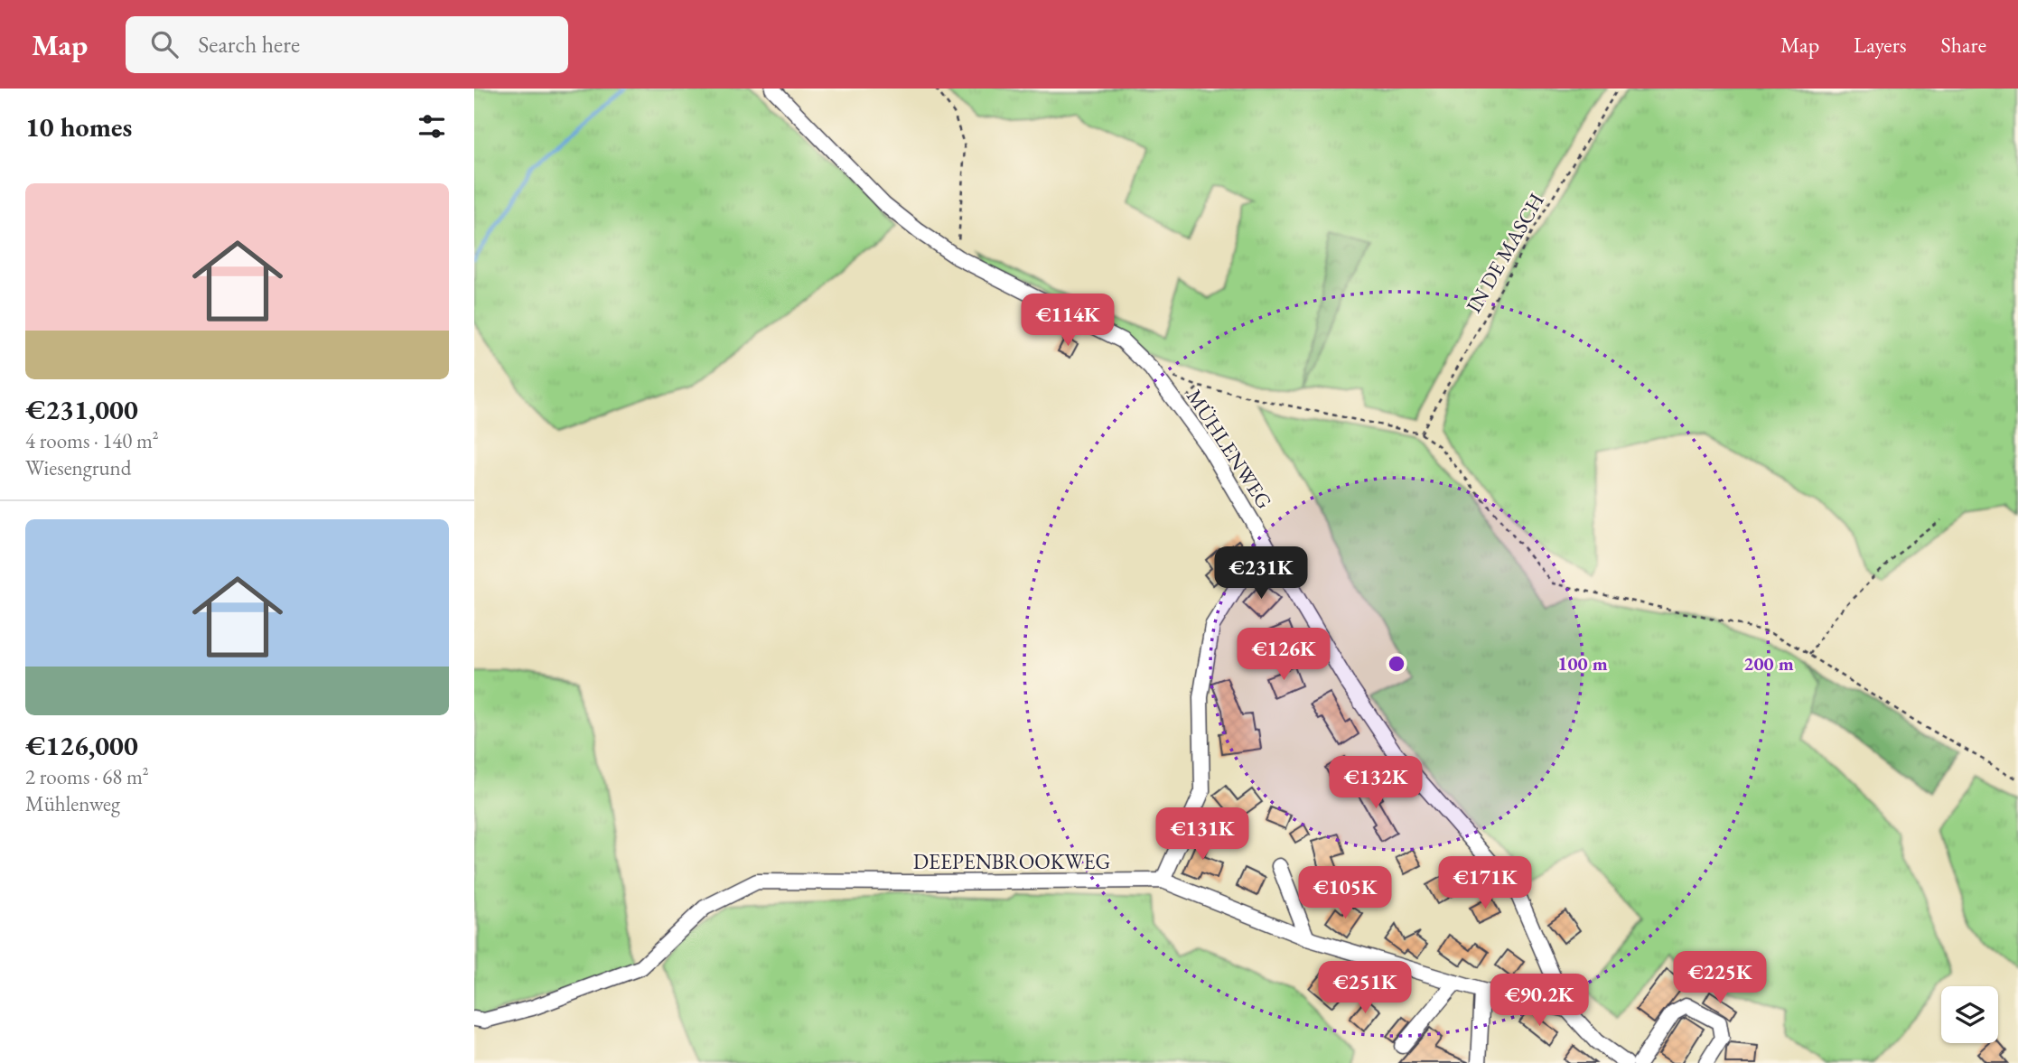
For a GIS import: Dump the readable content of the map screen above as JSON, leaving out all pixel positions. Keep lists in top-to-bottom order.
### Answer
{
  "streets": {
    "street": ["MÜHLENWEG", "DEEPENBROOKWEG"],
    "path": ["IN DE MASCH"]
  },
  "crossings": [
    ["MÜHLENWEG", "DEEPENBROOKWEG"]
  ],
  "page": {
    "header": "Map",
    "search": "Search here",
    "nav": ["Map", "Layers", "Share"],
    "heading": "10 homes",
    "list": [
      {
        "name": "€231,000",
        "note": "4 rooms · 140 m² · Wiesengrund"
      },
      {
        "name": "€126,000",
        "note": "2 rooms · 68 m² · Mühlenweg"
      }
    ],
    "price": [
      "€114K",
      "€231K",
      "€126K",
      "€132K",
      "€131K",
      "€171K",
      "€105K",
      "€225K",
      "€251K",
      "€90.2K"
    ]
  },
  "rings": ["100 m", "200 m"]
}
